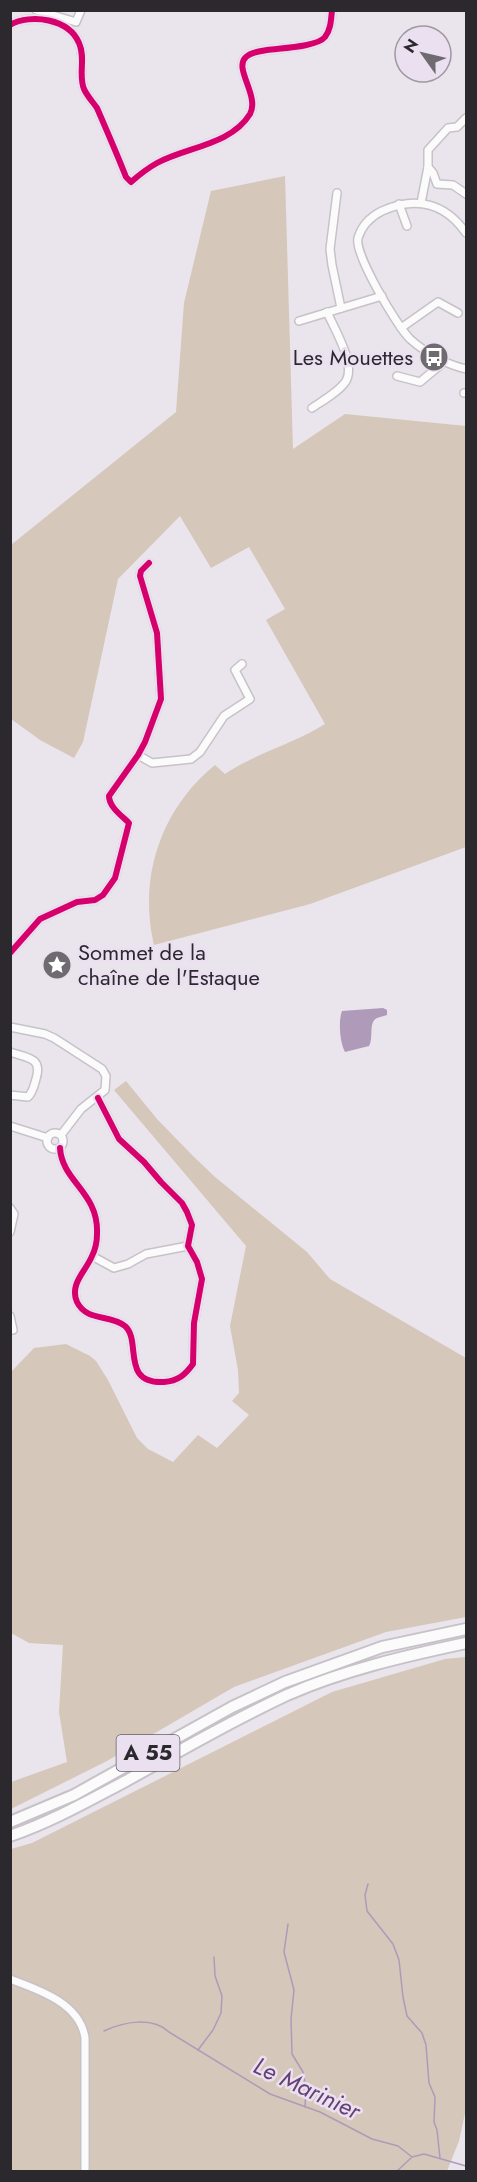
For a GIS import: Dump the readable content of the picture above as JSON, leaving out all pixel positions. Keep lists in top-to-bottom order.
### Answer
{
  "streets": {
    "highway": ["A 55"]
  },
  "water": ["Le Marinier"],
  "places": {
    "bus stop": ["Les Mouettes"],
    "place": ["Sommet de la chaîne de l'Estaque"]
  },
  "north": "top left"
}
